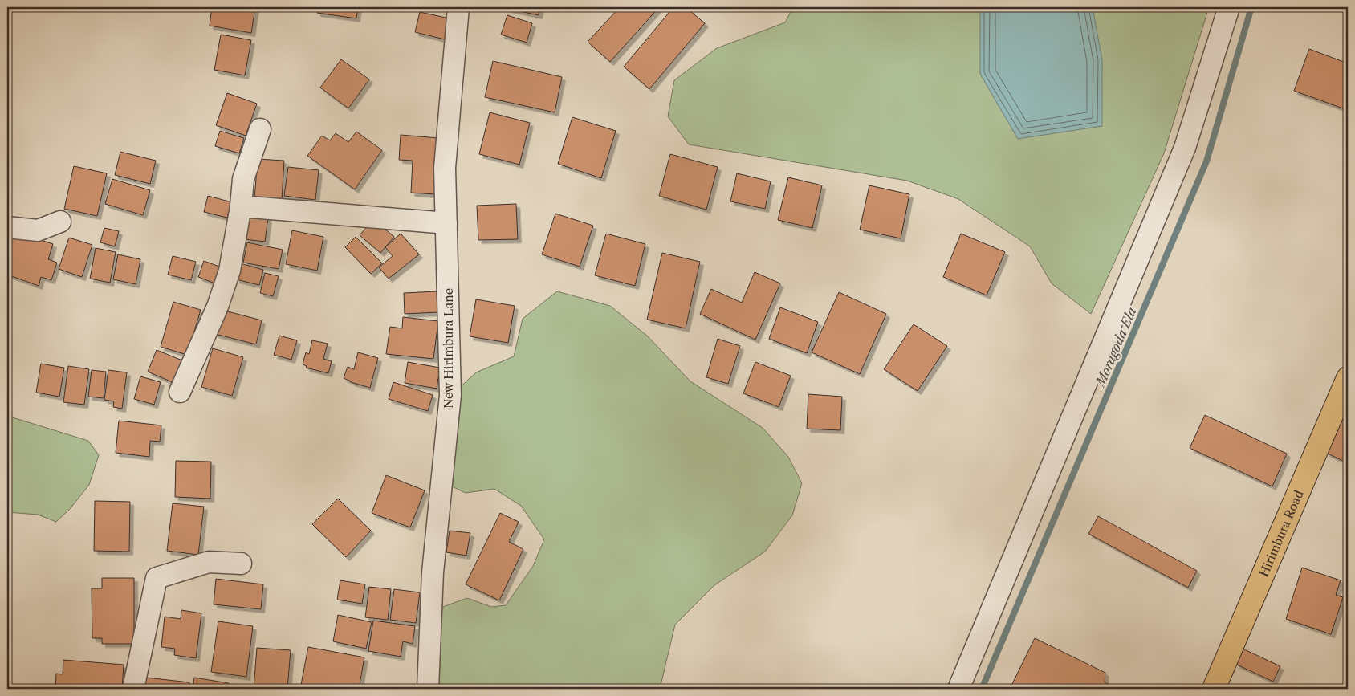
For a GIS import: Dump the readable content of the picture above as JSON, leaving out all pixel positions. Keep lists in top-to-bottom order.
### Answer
{
  "streets": {
    "main road": ["Hirimbura Road"],
    "street": ["New Hirimbura Lane"]
  },
  "water": ["Moragoda Ela"]
}
